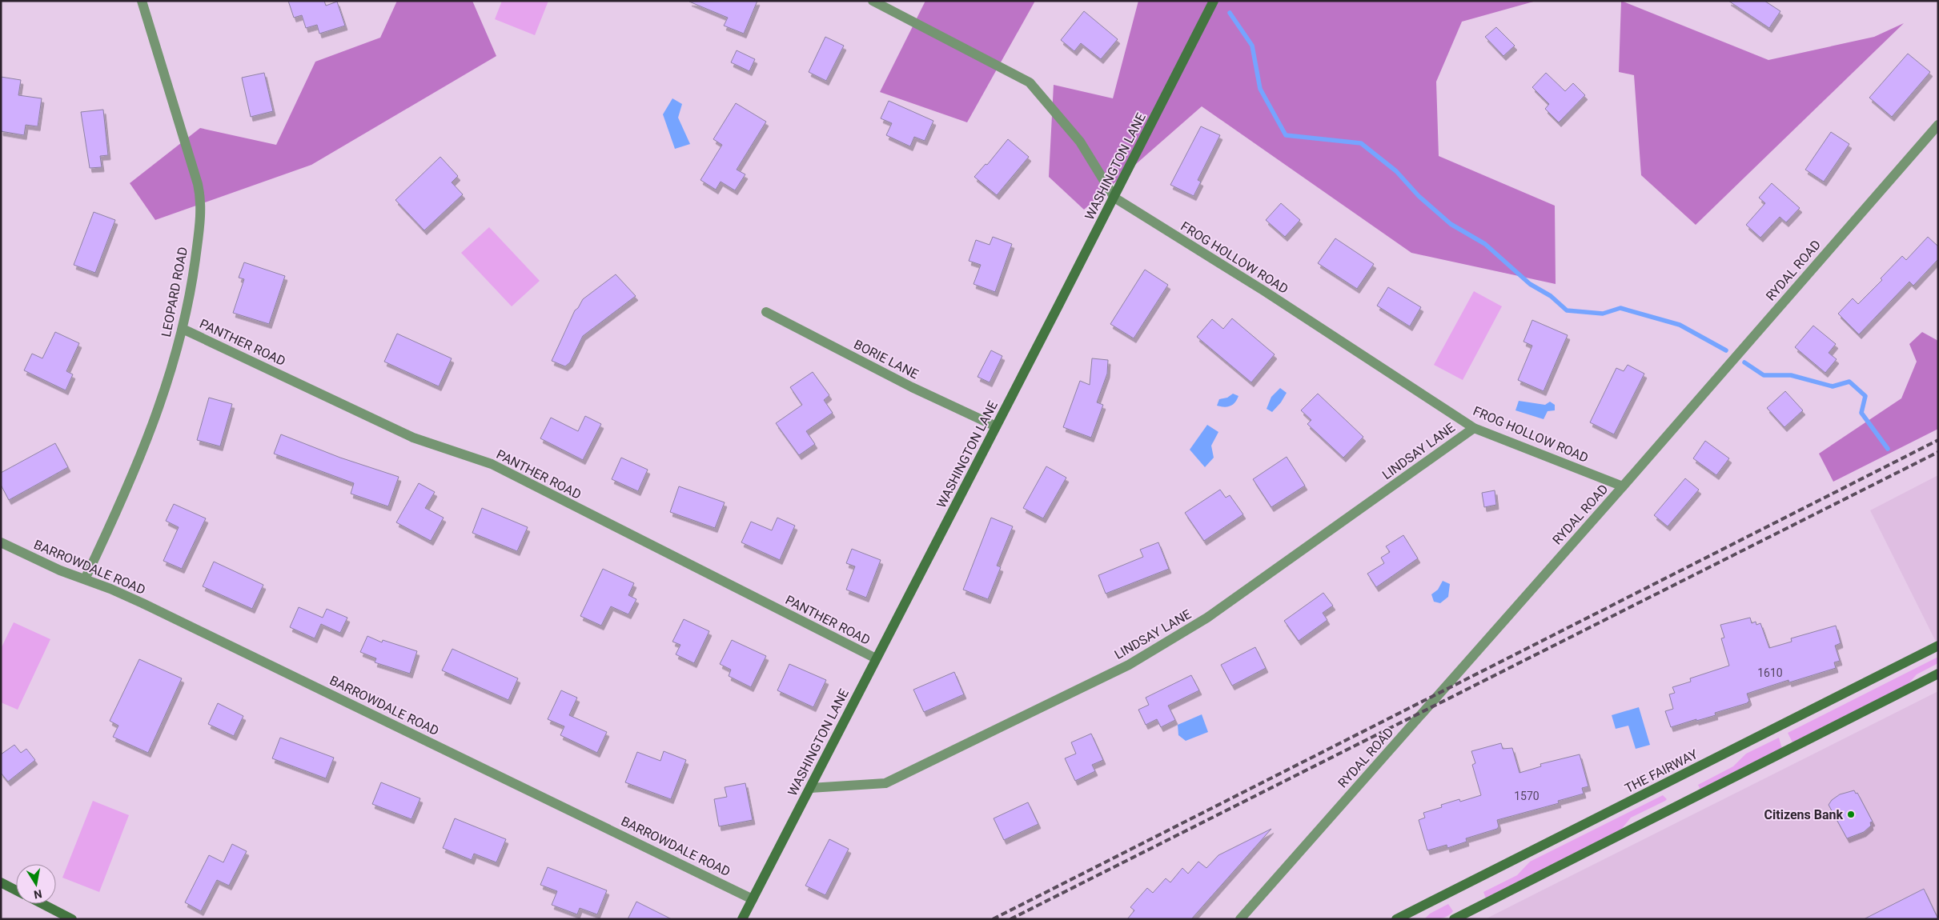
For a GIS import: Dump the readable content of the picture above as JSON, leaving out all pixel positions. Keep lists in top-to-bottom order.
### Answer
{
  "streets": {
    "main road": ["WASHINGTON LANE", "THE FAIRWAY"],
    "street": [
      "FROG HOLLOW ROAD",
      "RYDAL ROAD",
      "LEOPARD ROAD",
      "PANTHER ROAD",
      "BORIE LANE",
      "LINDSAY LANE",
      "BARROWDALE ROAD"
    ]
  },
  "crossings": [
    ["WASHINGTON LANE", "FROG HOLLOW ROAD"],
    ["WASHINGTON LANE", "PANTHER ROAD"],
    ["WASHINGTON LANE", "BORIE LANE"],
    ["WASHINGTON LANE", "LINDSAY LANE"],
    ["WASHINGTON LANE", "BARROWDALE ROAD"],
    ["FROG HOLLOW ROAD", "RYDAL ROAD"],
    ["FROG HOLLOW ROAD", "LINDSAY LANE"],
    ["LEOPARD ROAD", "PANTHER ROAD"],
    ["LEOPARD ROAD", "BARROWDALE ROAD"]
  ],
  "places": ["Citizens Bank"],
  "house_numbers": ["1610", "1570"],
  "north": "bottom"
}
